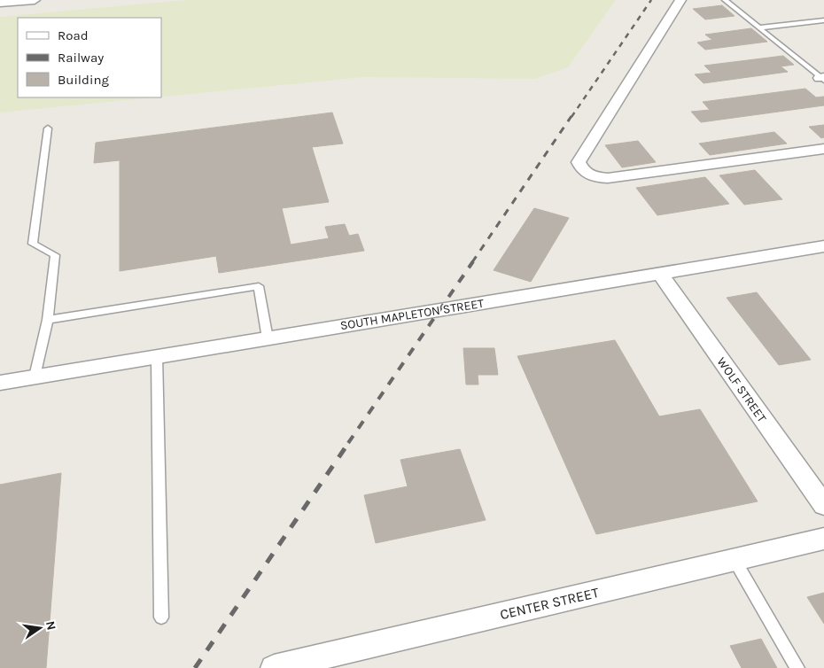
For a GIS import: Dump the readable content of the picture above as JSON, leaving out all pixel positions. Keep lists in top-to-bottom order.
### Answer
{
  "streets": {
    "street": ["SOUTH MAPLETON STREET", "WOLF STREET", "CENTER STREET"]
  },
  "crossings": [
    ["SOUTH MAPLETON STREET", "WOLF STREET"]
  ],
  "legend": ["Road", "Railway", "Building"],
  "north": "right"
}
